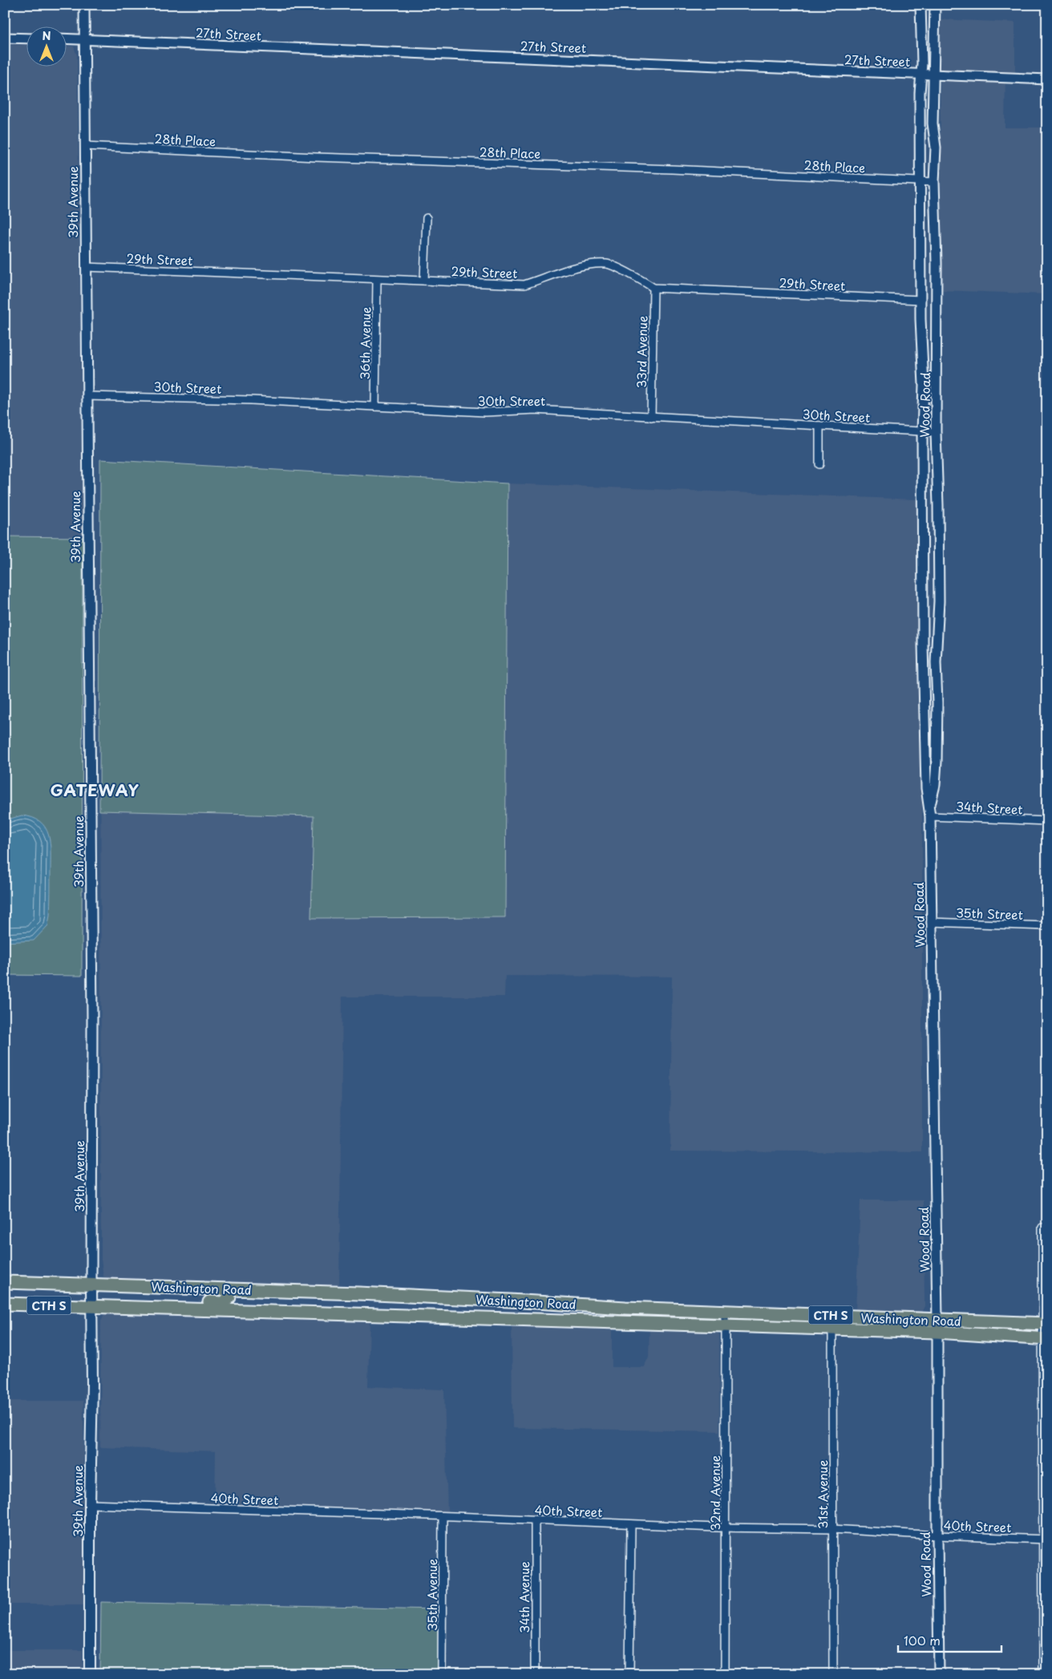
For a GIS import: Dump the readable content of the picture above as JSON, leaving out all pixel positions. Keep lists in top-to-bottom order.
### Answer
{
  "streets": {
    "main road": ["39th Avenue", "Washington Road", "CTH S"],
    "street": [
      "27th Street",
      "28th Place",
      "29th Street",
      "36th Avenue",
      "33rd Avenue",
      "30th Street",
      "Wood Road",
      "34th Street",
      "35th Street",
      "32nd Avenue",
      "31st Avenue",
      "40th Street",
      "35th Avenue",
      "34th Avenue"
    ]
  },
  "crossings": [
    ["27th Street", "39th Avenue"],
    ["27th Street", "Wood Road"],
    ["28th Place", "39th Avenue"],
    ["28th Place", "Wood Road"],
    ["39th Avenue", "29th Street"],
    ["39th Avenue", "30th Street"],
    ["39th Avenue", "Washington Road"],
    ["39th Avenue", "40th Street"],
    ["29th Street", "36th Avenue"],
    ["29th Street", "33rd Avenue"],
    ["29th Street", "Wood Road"],
    ["36th Avenue", "30th Street"],
    ["33rd Avenue", "30th Street"],
    ["30th Street", "Wood Road"],
    ["Wood Road", "34th Street"],
    ["Wood Road", "35th Street"],
    ["Wood Road", "Washington Road"],
    ["Wood Road", "40th Street"],
    ["Washington Road", "32nd Avenue"],
    ["Washington Road", "31st Avenue"],
    ["32nd Avenue", "40th Street"],
    ["31st Avenue", "40th Street"],
    ["40th Street", "35th Avenue"],
    ["40th Street", "34th Avenue"]
  ],
  "districts": ["GATEWAY"],
  "scale_bar": "100 m",
  "north": "top"
}
